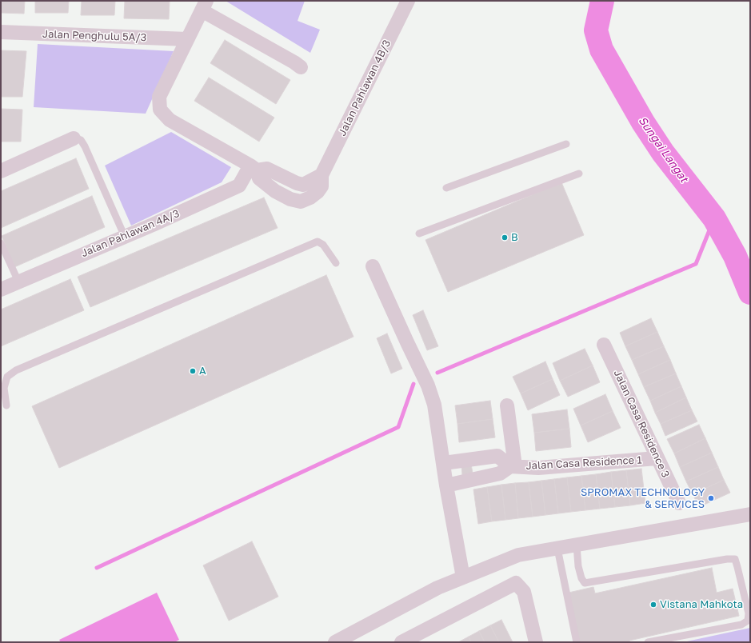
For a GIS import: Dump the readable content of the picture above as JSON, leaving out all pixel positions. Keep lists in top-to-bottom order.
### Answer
{
  "streets": {
    "street": [
      "Jalan Penghulu 5A/3",
      "Jalan Pahlawan 4B/3",
      "Jalan Pahlawan 4A/3",
      "Jalan Casa Residence 3",
      "Jalan Casa Residence 1"
    ]
  },
  "crossings": [
    ["Jalan Pahlawan 4B/3", "Jalan Pahlawan 4A/3"],
    ["Jalan Casa Residence 3", "Jalan Casa Residence 1"]
  ],
  "water": ["Sungai Langat"],
  "places": [
    "B",
    "A",
    "SPROMAX TECHNOLOGY & SERVICES",
    "Vistana Mahkota"
  ]
}
